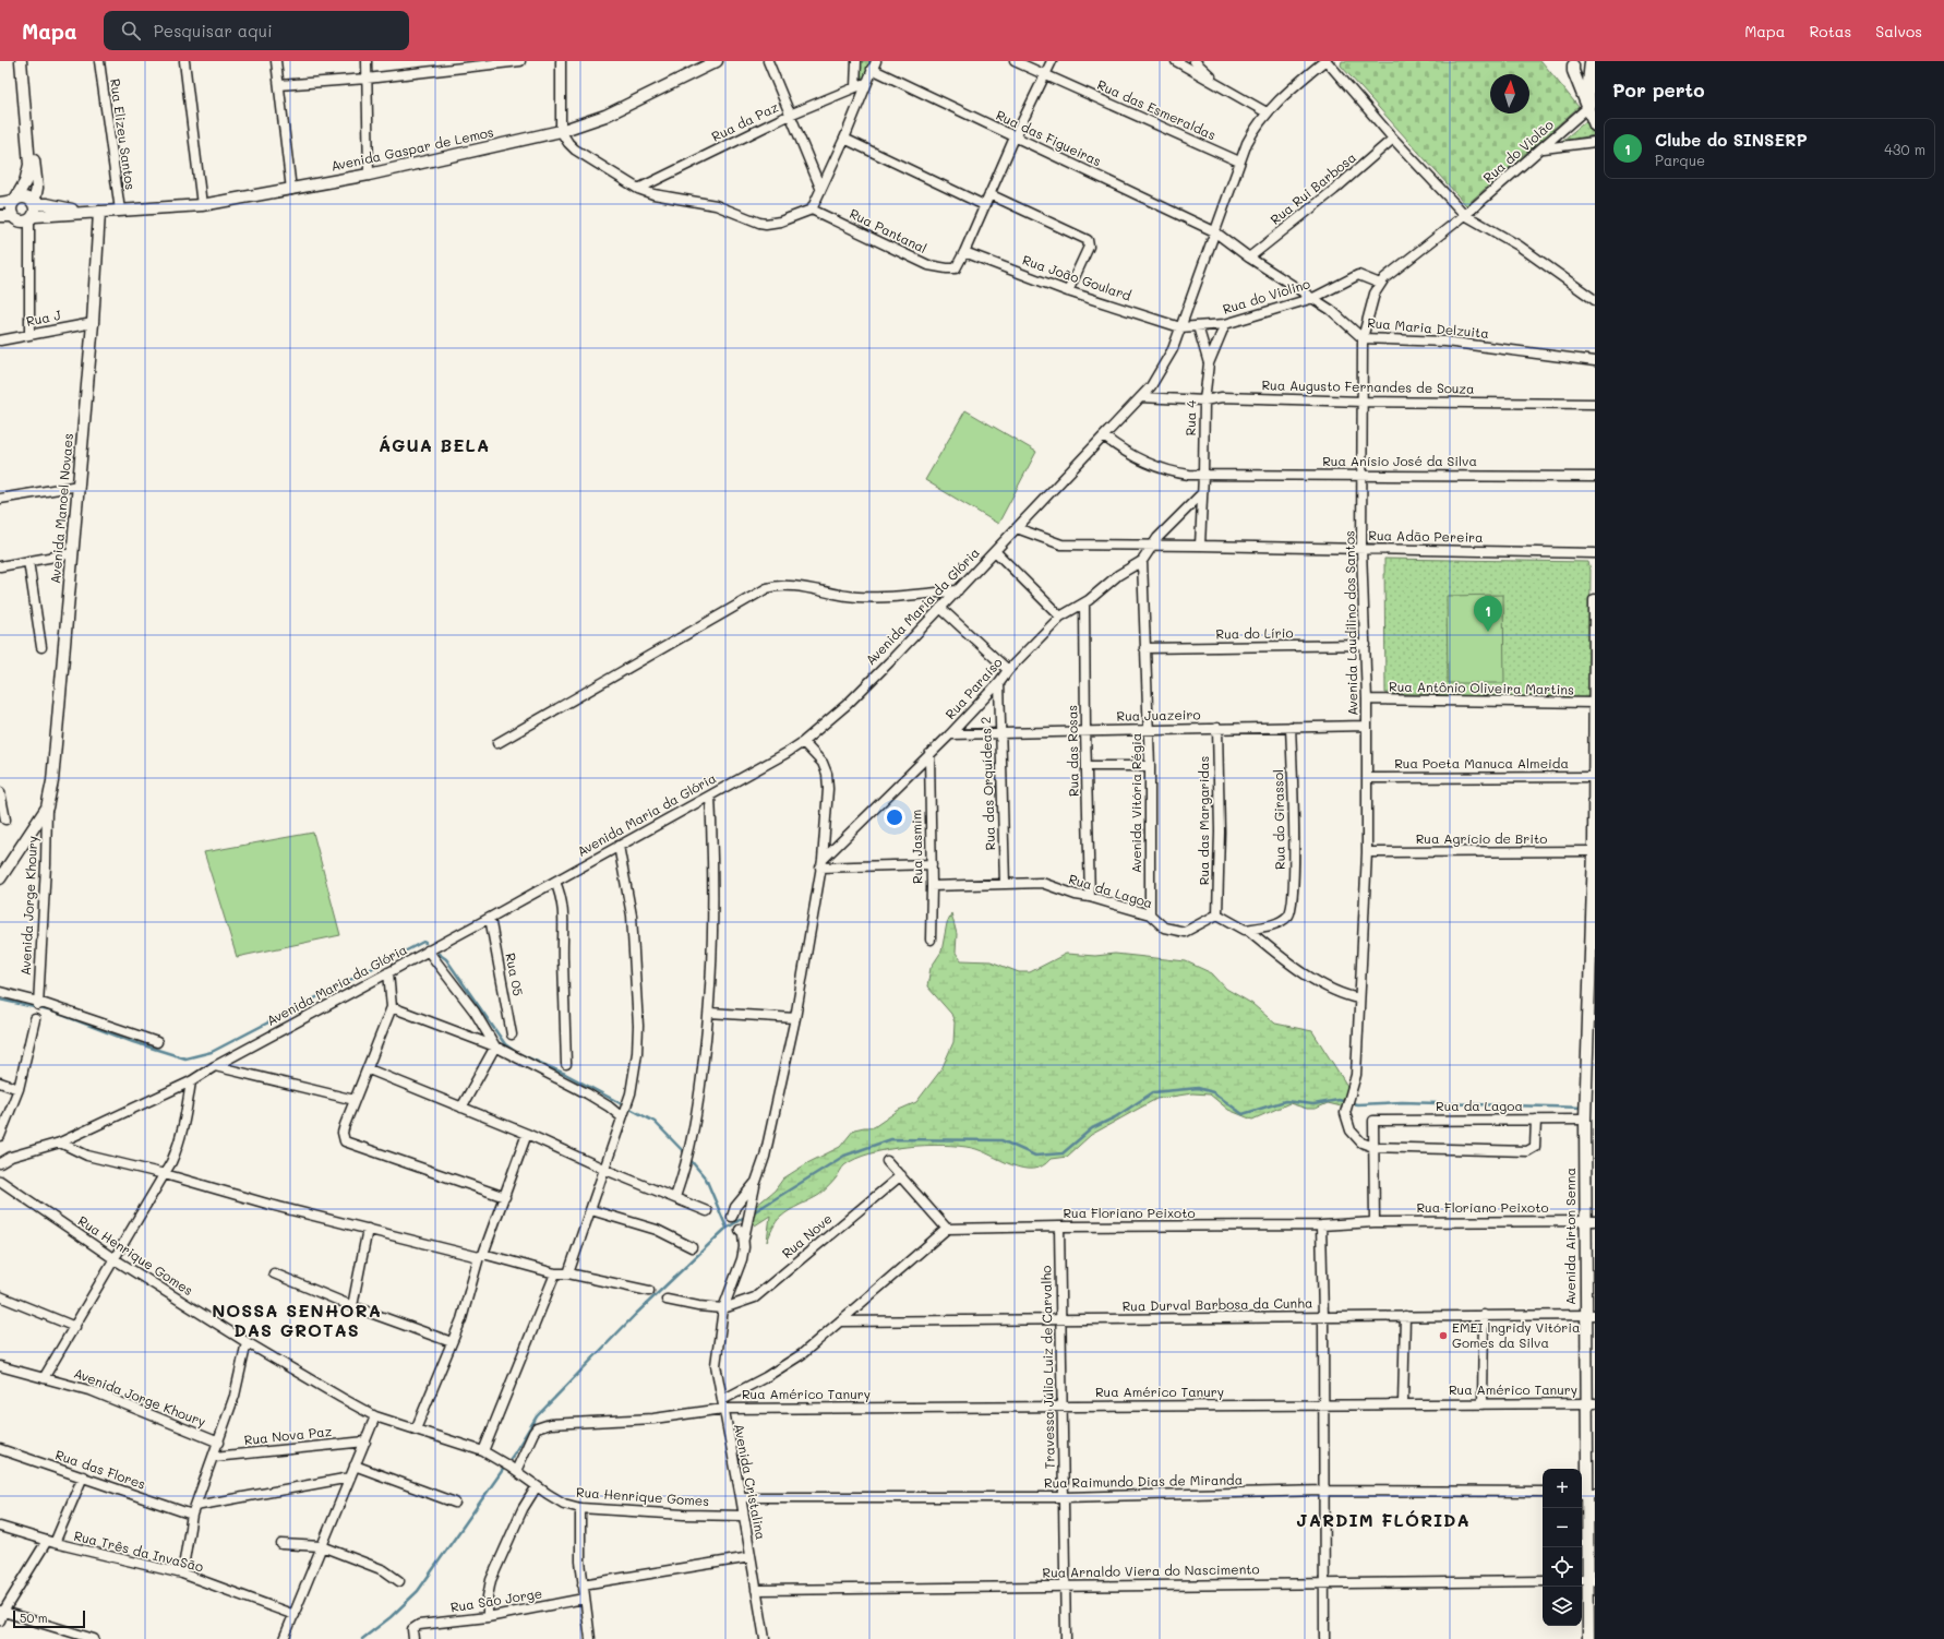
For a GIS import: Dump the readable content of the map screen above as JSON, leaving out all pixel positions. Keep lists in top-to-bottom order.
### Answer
{
  "streets": {
    "street": [
      "Rua das Esmeraldas",
      "Rua da Paz",
      "Rua Elizeu Santos",
      "Rua das Figueiras",
      "Avenida Gaspar de Lemos",
      "Rua do Violão",
      "Rua Rui Barbosa",
      "Rua Pantanal",
      "Rua João Goulard",
      "Rua do Violino",
      "Rua J",
      "Rua Maria Delzuita",
      "Rua Augusto Fernandes de Souza",
      "Rua 4",
      "Rua Anísio José da Silva",
      "Avenida Manoel Novaes",
      "Rua Adão Pereira",
      "Avenida Maria da Glória",
      "Avenida Laudilino dos Santos",
      "Rua do Lírio",
      "Rua Paraíso",
      "Rua Antônio Oliveira Martins",
      "Rua Juazeiro",
      "Rua das Rosas",
      "Rua Poeta Manuca Almeida",
      "Rua das Orquídeas 2",
      "Avenida Vitória Régia",
      "Rua do Girassol",
      "Rua das Margaridas",
      "Rua Agrício de Brito",
      "Rua Jasmim",
      "Rua da Lagoa",
      "Avenida Jorge Khoury",
      "Rua 05",
      "Rua Floriano Peixoto",
      "Rua Nove",
      "Avenida Airton Senna",
      "Rua Henrique Gomes",
      "Rua Durval Barbosa da Cunha",
      "Travessa Júlio Luiz de Carvalho",
      "Rua Américo Tanury",
      "Rua Nova Paz",
      "Rua das Flores",
      "Avenida Cristalina",
      "Rua Raimundo Dias de Miranda",
      "Rua Três da InvaSão",
      "Rua Arnaldo Viera do Nascimento",
      "Rua São Jorge"
    ]
  },
  "crossings": [
    ["Rua das Esmeraldas", "Avenida Maria da Glória"],
    ["Rua Elizeu Santos", "Avenida Gaspar de Lemos"],
    ["Rua das Figueiras", "Rua Maria Delzuita"],
    ["Rua das Figueiras", "Avenida Maria da Glória"],
    ["Avenida Gaspar de Lemos", "Avenida Manoel Novaes"],
    ["Rua do Violão", "Avenida Laudilino dos Santos"],
    ["Rua Rui Barbosa", "Rua Maria Delzuita"],
    ["Rua Pantanal", "Rua João Goulard"],
    ["Rua João Goulard", "Rua do Violino"],
    ["Rua João Goulard", "Avenida Maria da Glória"],
    ["Rua do Violino", "Rua Maria Delzuita"],
    ["Rua do Violino", "Rua 4"],
    ["Rua do Violino", "Avenida Maria da Glória"],
    ["Rua do Violino", "Avenida Laudilino dos Santos"],
    ["Rua J", "Avenida Manoel Novaes"],
    ["Rua Maria Delzuita", "Avenida Maria da Glória"],
    ["Rua Maria Delzuita", "Avenida Laudilino dos Santos"],
    ["Rua Augusto Fernandes de Souza", "Rua 4"],
    ["Rua Augusto Fernandes de Souza", "Avenida Maria da Glória"],
    ["Rua Augusto Fernandes de Souza", "Avenida Laudilino dos Santos"],
    ["Rua 4", "Rua Anísio José da Silva"],
    ["Rua Anísio José da Silva", "Avenida Maria da Glória"],
    ["Rua Anísio José da Silva", "Avenida Laudilino dos Santos"],
    ["Avenida Manoel Novaes", "Avenida Jorge Khoury"],
    ["Rua Adão Pereira", "Avenida Maria da Glória"],
    ["Rua Adão Pereira", "Avenida Laudilino dos Santos"],
    ["Rua Adão Pereira", "Rua Paraíso"],
    ["Avenida Maria da Glória", "Rua 05"],
    ["Avenida Laudilino dos Santos", "Rua do Lírio"],
    ["Avenida Laudilino dos Santos", "Rua Antônio Oliveira Martins"],
    ["Avenida Laudilino dos Santos", "Rua Juazeiro"],
    ["Avenida Laudilino dos Santos", "Rua Poeta Manuca Almeida"],
    ["Avenida Laudilino dos Santos", "Rua Agrício de Brito"],
    ["Avenida Laudilino dos Santos", "Rua da Lagoa"],
    ["Rua do Lírio", "Avenida Vitória Régia"],
    ["Rua Paraíso", "Rua Juazeiro"],
    ["Rua Paraíso", "Rua das Rosas"],
    ["Rua Paraíso", "Rua das Orquídeas 2"],
    ["Rua Paraíso", "Avenida Vitória Régia"],
    ["Rua Paraíso", "Rua Jasmim"],
    ["Rua Antônio Oliveira Martins", "Avenida Airton Senna"],
    ["Rua Juazeiro", "Rua das Rosas"],
    ["Rua Juazeiro", "Rua das Orquídeas 2"],
    ["Rua Juazeiro", "Avenida Vitória Régia"],
    ["Rua Juazeiro", "Rua do Girassol"],
    ["Rua Juazeiro", "Rua das Margaridas"],
    ["Rua das Rosas", "Rua da Lagoa"],
    ["Rua Poeta Manuca Almeida", "Avenida Airton Senna"],
    ["Rua das Orquídeas 2", "Rua da Lagoa"],
    ["Avenida Vitória Régia", "Rua da Lagoa"],
    ["Rua das Margaridas", "Rua da Lagoa"],
    ["Rua Agrício de Brito", "Avenida Airton Senna"],
    ["Rua Jasmim", "Rua da Lagoa"],
    ["Rua da Lagoa", "Avenida Airton Senna"],
    ["Rua Floriano Peixoto", "Avenida Airton Senna"],
    ["Rua Floriano Peixoto", "Travessa Júlio Luiz de Carvalho"],
    ["Rua Nove", "Avenida Cristalina"],
    ["Avenida Airton Senna", "Rua Durval Barbosa da Cunha"],
    ["Avenida Airton Senna", "Rua Américo Tanury"],
    ["Rua Henrique Gomes", "Avenida Cristalina"],
    ["Rua Durval Barbosa da Cunha", "Travessa Júlio Luiz de Carvalho"],
    ["Travessa Júlio Luiz de Carvalho", "Rua Américo Tanury"],
    ["Travessa Júlio Luiz de Carvalho", "Rua Raimundo Dias de Miranda"],
    ["Travessa Júlio Luiz de Carvalho", "Rua Arnaldo Viera do Nascimento"],
    ["Rua Américo Tanury", "Avenida Cristalina"],
    ["Avenida Cristalina", "Rua Raimundo Dias de Miranda"],
    ["Avenida Cristalina", "Rua Arnaldo Viera do Nascimento"]
  ],
  "districts": ["ÁGUA BELA", "NOSSA SENHORA DAS GROTAS", "JARDIM FLÓRIDA"],
  "places": ["EMEI lngridy Vitória Gomes da Silva"],
  "scale_bar": "50 m",
  "north": "top",
  "page": {
    "header": "Mapa",
    "search": "Pesquisar aqui",
    "nav": ["Mapa", "Rotas", "Salvos"],
    "heading": "Por perto",
    "list": [
      {
        "mark": "1",
        "name": "Clube do SINSERP",
        "note": "Parque",
        "value": "430 m"
      }
    ],
    "pins": "1",
    "map_buttons": ["+", "−"],
    "scale": "50 m"
  }
}
